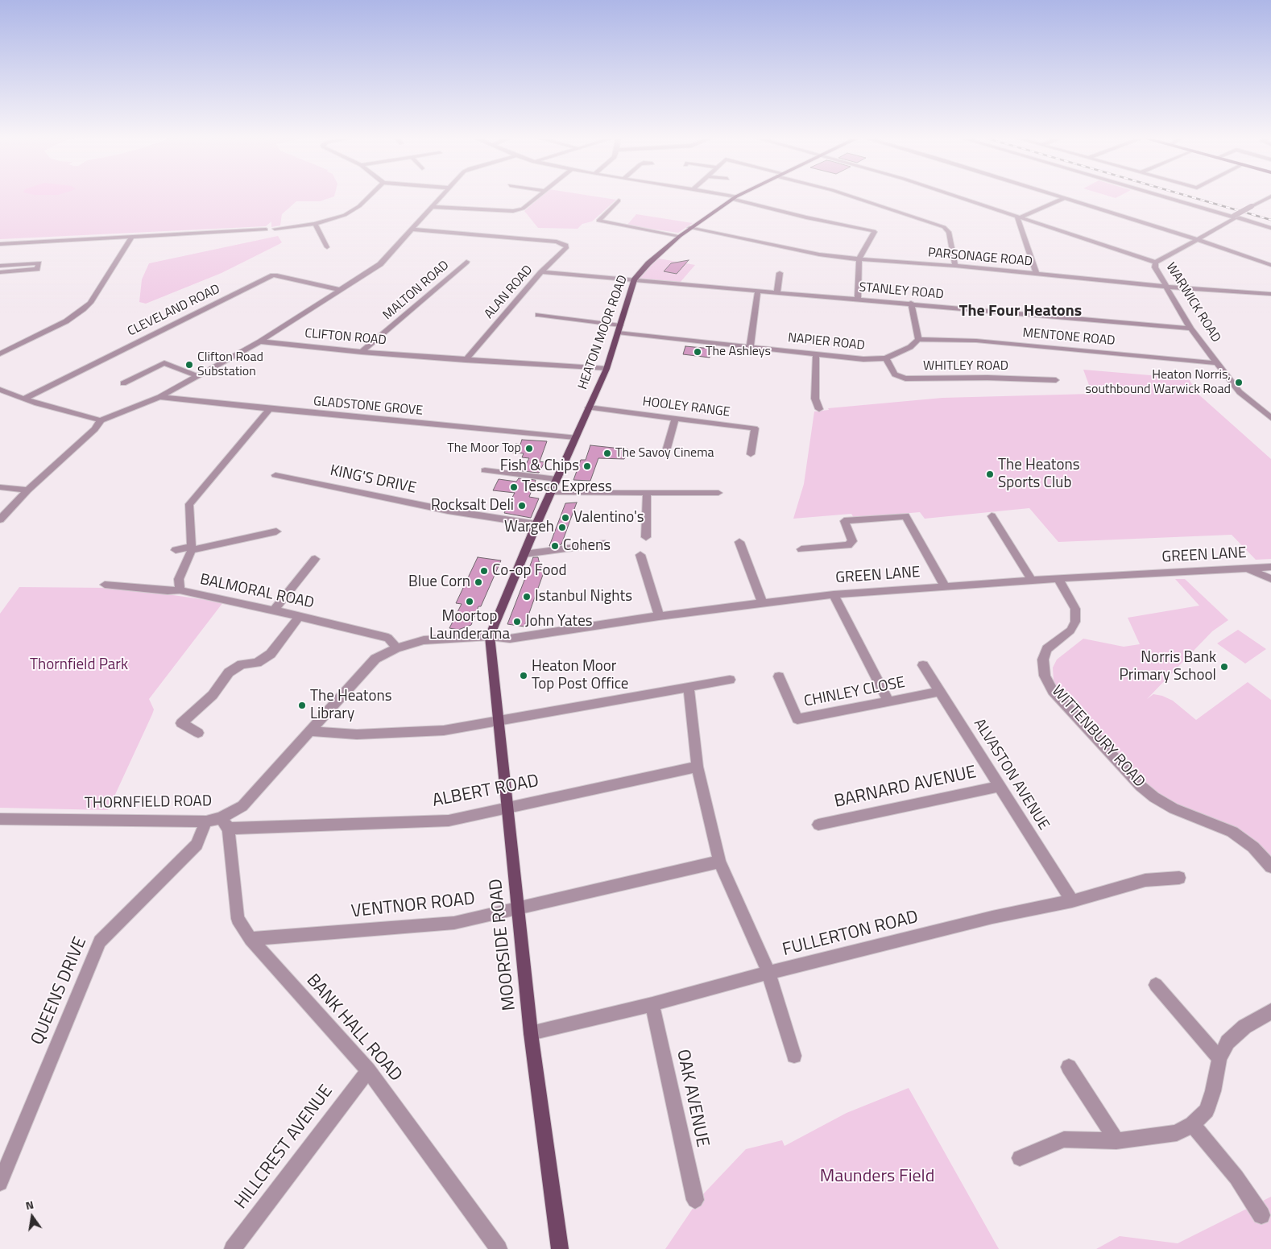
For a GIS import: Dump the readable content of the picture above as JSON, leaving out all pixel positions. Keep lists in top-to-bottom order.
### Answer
{
  "streets": {
    "main road": ["HEATON MOOR ROAD", "MOORSIDE ROAD"],
    "street": [
      "PARSONAGE ROAD",
      "MALTON ROAD",
      "STANLEY ROAD",
      "ALAN ROAD",
      "WARWICK ROAD",
      "CLEVELAND ROAD",
      "CLIFTON ROAD",
      "MENTONE ROAD",
      "NAPIER ROAD",
      "WHITLEY ROAD",
      "GLADSTONE GROVE",
      "HOOLEY RANGE",
      "KING'S DRIVE",
      "GREEN LANE",
      "BALMORAL ROAD",
      "CHINLEY CLOSE",
      "WITTENBURY ROAD",
      "ALVASTON AVENUE",
      "BARNARD AVENUE",
      "ALBERT ROAD",
      "THORNFIELD ROAD",
      "VENTNOR ROAD",
      "FULLERTON ROAD",
      "QUEENS DRIVE",
      "BANK HALL ROAD",
      "OAK AVENUE",
      "HILLCREST AVENUE"
    ]
  },
  "crossings": [
    ["PARSONAGE ROAD", "WARWICK ROAD"],
    ["PARSONAGE ROAD", "HEATON MOOR ROAD"],
    ["MALTON ROAD", "CLIFTON ROAD"],
    ["STANLEY ROAD", "ALAN ROAD"],
    ["STANLEY ROAD", "WARWICK ROAD"],
    ["STANLEY ROAD", "HEATON MOOR ROAD"],
    ["ALAN ROAD", "CLIFTON ROAD"],
    ["WARWICK ROAD", "MENTONE ROAD"],
    ["HEATON MOOR ROAD", "CLIFTON ROAD"],
    ["HEATON MOOR ROAD", "NAPIER ROAD"],
    ["HEATON MOOR ROAD", "GLADSTONE GROVE"],
    ["HEATON MOOR ROAD", "HOOLEY RANGE"],
    ["HEATON MOOR ROAD", "KING'S DRIVE"],
    ["HEATON MOOR ROAD", "GREEN LANE"],
    ["HEATON MOOR ROAD", "THORNFIELD ROAD"],
    ["HEATON MOOR ROAD", "MOORSIDE ROAD"],
    ["MENTONE ROAD", "NAPIER ROAD"],
    ["NAPIER ROAD", "WHITLEY ROAD"],
    ["GREEN LANE", "WITTENBURY ROAD"],
    ["GREEN LANE", "THORNFIELD ROAD"],
    ["GREEN LANE", "MOORSIDE ROAD"],
    ["BALMORAL ROAD", "THORNFIELD ROAD"],
    ["CHINLEY CLOSE", "ALVASTON AVENUE"],
    ["ALVASTON AVENUE", "BARNARD AVENUE"],
    ["ALVASTON AVENUE", "FULLERTON ROAD"],
    ["ALBERT ROAD", "THORNFIELD ROAD"],
    ["ALBERT ROAD", "MOORSIDE ROAD"],
    ["ALBERT ROAD", "QUEENS DRIVE"],
    ["ALBERT ROAD", "BANK HALL ROAD"],
    ["THORNFIELD ROAD", "MOORSIDE ROAD"],
    ["THORNFIELD ROAD", "QUEENS DRIVE"],
    ["THORNFIELD ROAD", "BANK HALL ROAD"],
    ["VENTNOR ROAD", "MOORSIDE ROAD"],
    ["VENTNOR ROAD", "BANK HALL ROAD"],
    ["FULLERTON ROAD", "MOORSIDE ROAD"],
    ["FULLERTON ROAD", "OAK AVENUE"],
    ["QUEENS DRIVE", "BANK HALL ROAD"],
    ["BANK HALL ROAD", "HILLCREST AVENUE"]
  ],
  "districts": ["The Four Heatons"],
  "parks": ["Thornfield Park", "Maunders Field"],
  "places": [
    "The Ashleys",
    "Clifton Road Substation",
    "Heaton Norris, southbound Warwick Road",
    "The Moor Top",
    "The Savoy Cinema",
    "Fish & Chips",
    "The Heatons Sports Club",
    "Tesco Express",
    "Rocksalt Deli",
    "Valentino's",
    "Wargeh",
    "Cohens",
    "Co-op Food",
    "Blue Corn",
    "Istanbul Nights",
    "Moortop Launderama",
    "John Yates",
    "Norris Bank Primary School",
    "Heaton Moor Top Post Office",
    "The Heatons Library"
  ],
  "north": "top"
}
